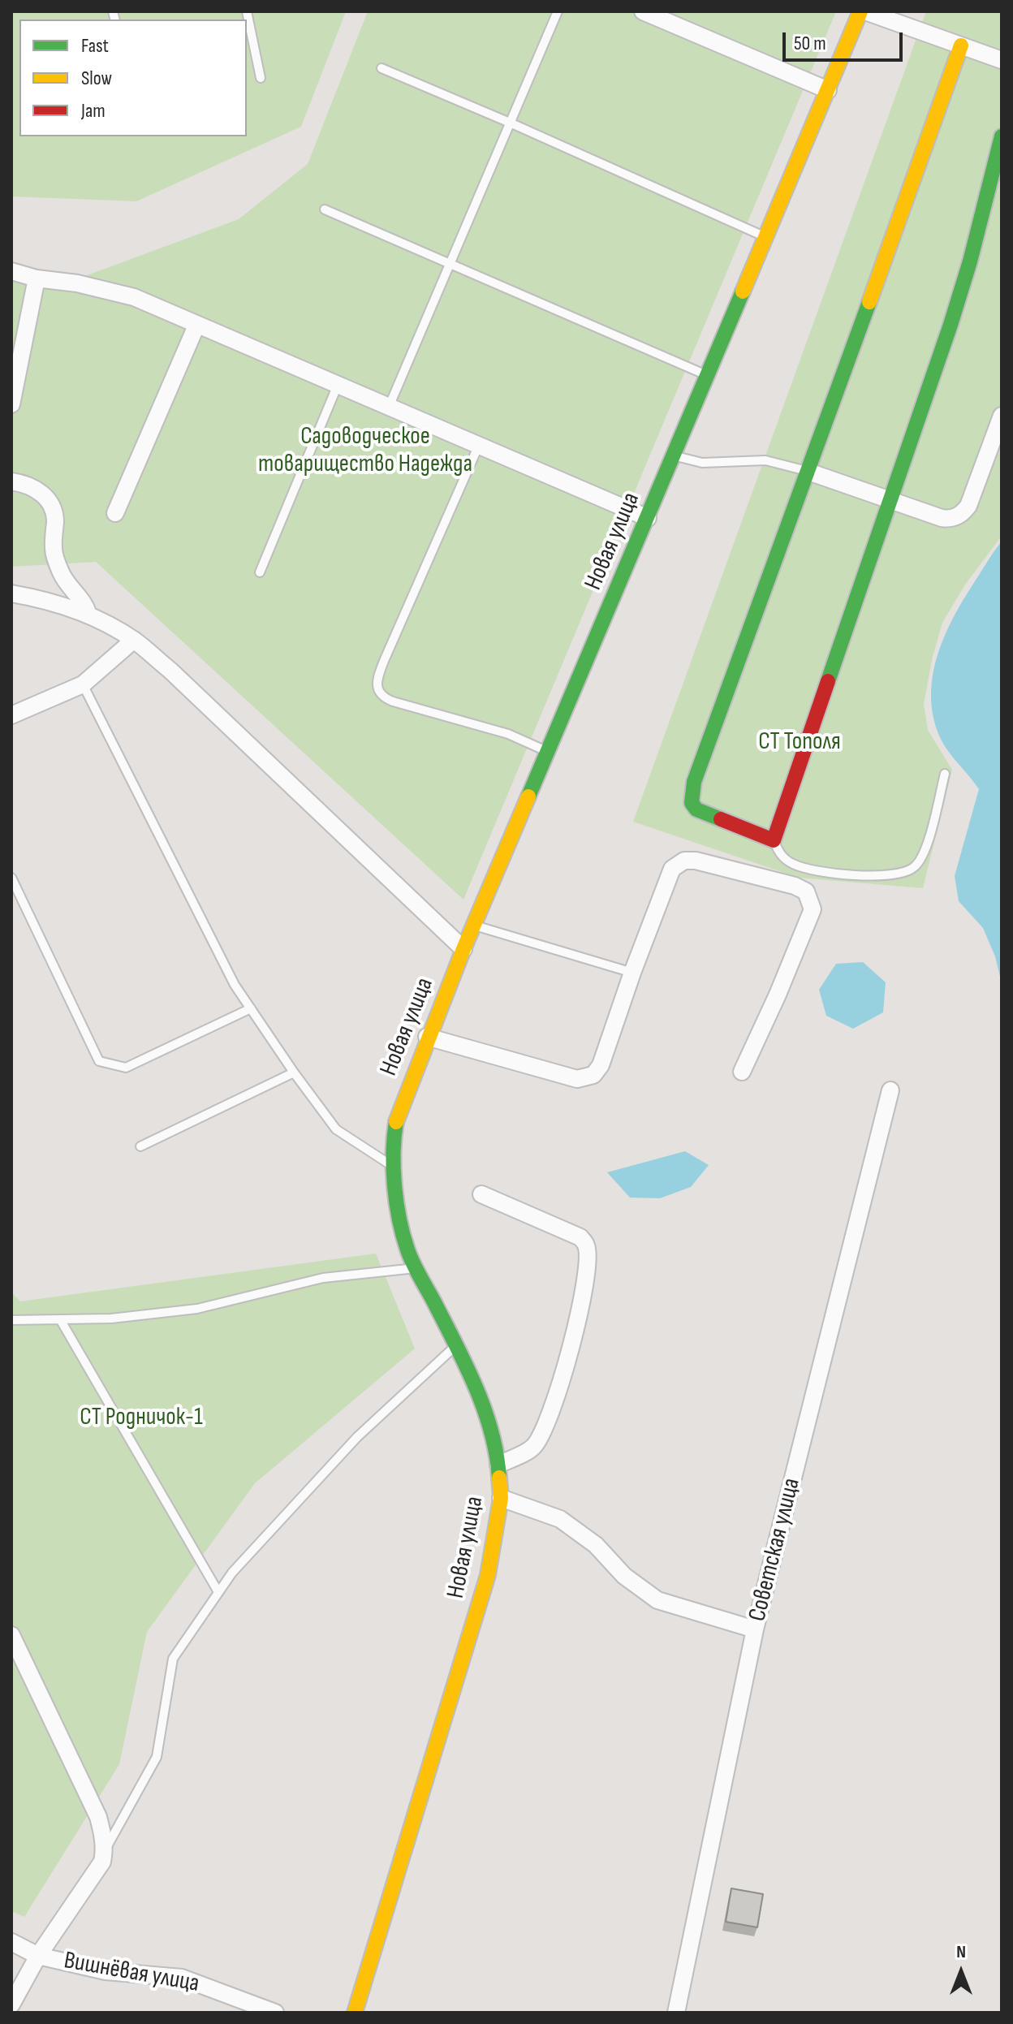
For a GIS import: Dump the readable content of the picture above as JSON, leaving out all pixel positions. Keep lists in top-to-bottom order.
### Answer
{
  "streets": {
    "street": ["Новая улица", "Советская улица", "Вишнёвая улица"]
  },
  "parks": ["Садоводческое товарищество Надежда", "СТ Тополя", "СТ Родничок-1"],
  "legend": ["Fast", "Slow", "Jam"],
  "scale_bar": "50 m",
  "north": "top"
}
